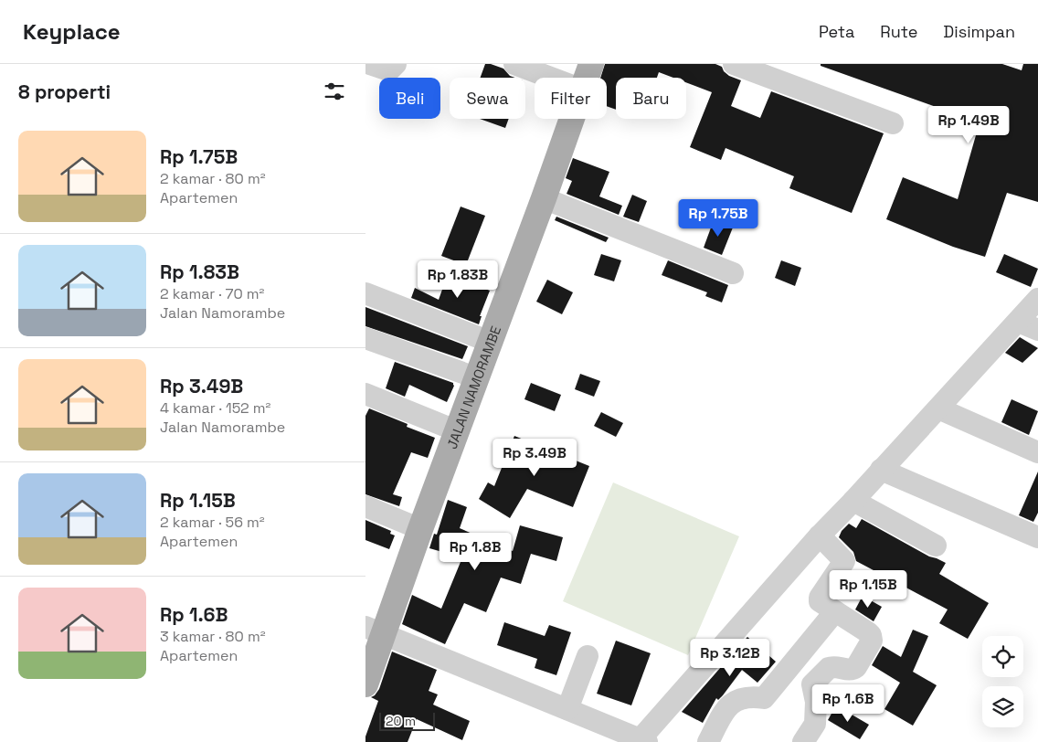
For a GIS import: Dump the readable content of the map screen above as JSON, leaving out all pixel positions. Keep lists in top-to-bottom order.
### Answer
{
  "streets": {
    "main road": ["JALAN NAMORAMBE"]
  },
  "scale_bar": "20 m",
  "page": {
    "header": "Keyplace",
    "nav": ["Peta", "Rute", "Disimpan"],
    "heading": "8 properti",
    "chip": [
      "Beli",
      "Sewa",
      "Filter",
      "Baru"
    ],
    "price": [
      "Rp 1.49B",
      "Rp 1.75B",
      "Rp 1.83B",
      "Rp 3.49B",
      "Rp 1.8B",
      "Rp 1.15B",
      "Rp 3.12B",
      "Rp 1.6B"
    ],
    "list": [
      {
        "name": "Rp 1.75B",
        "note": "2 kamar · 80 m² · Apartemen"
      },
      {
        "name": "Rp 1.83B",
        "note": "2 kamar · 70 m² · Jalan Namorambe"
      },
      {
        "name": "Rp 3.49B",
        "note": "4 kamar · 152 m² · Jalan Namorambe"
      },
      {
        "name": "Rp 1.15B",
        "note": "2 kamar · 56 m² · Apartemen"
      },
      {
        "name": "Rp 1.6B",
        "note": "3 kamar · 80 m² · Apartemen"
      }
    ],
    "scale": "20 m"
  }
}
